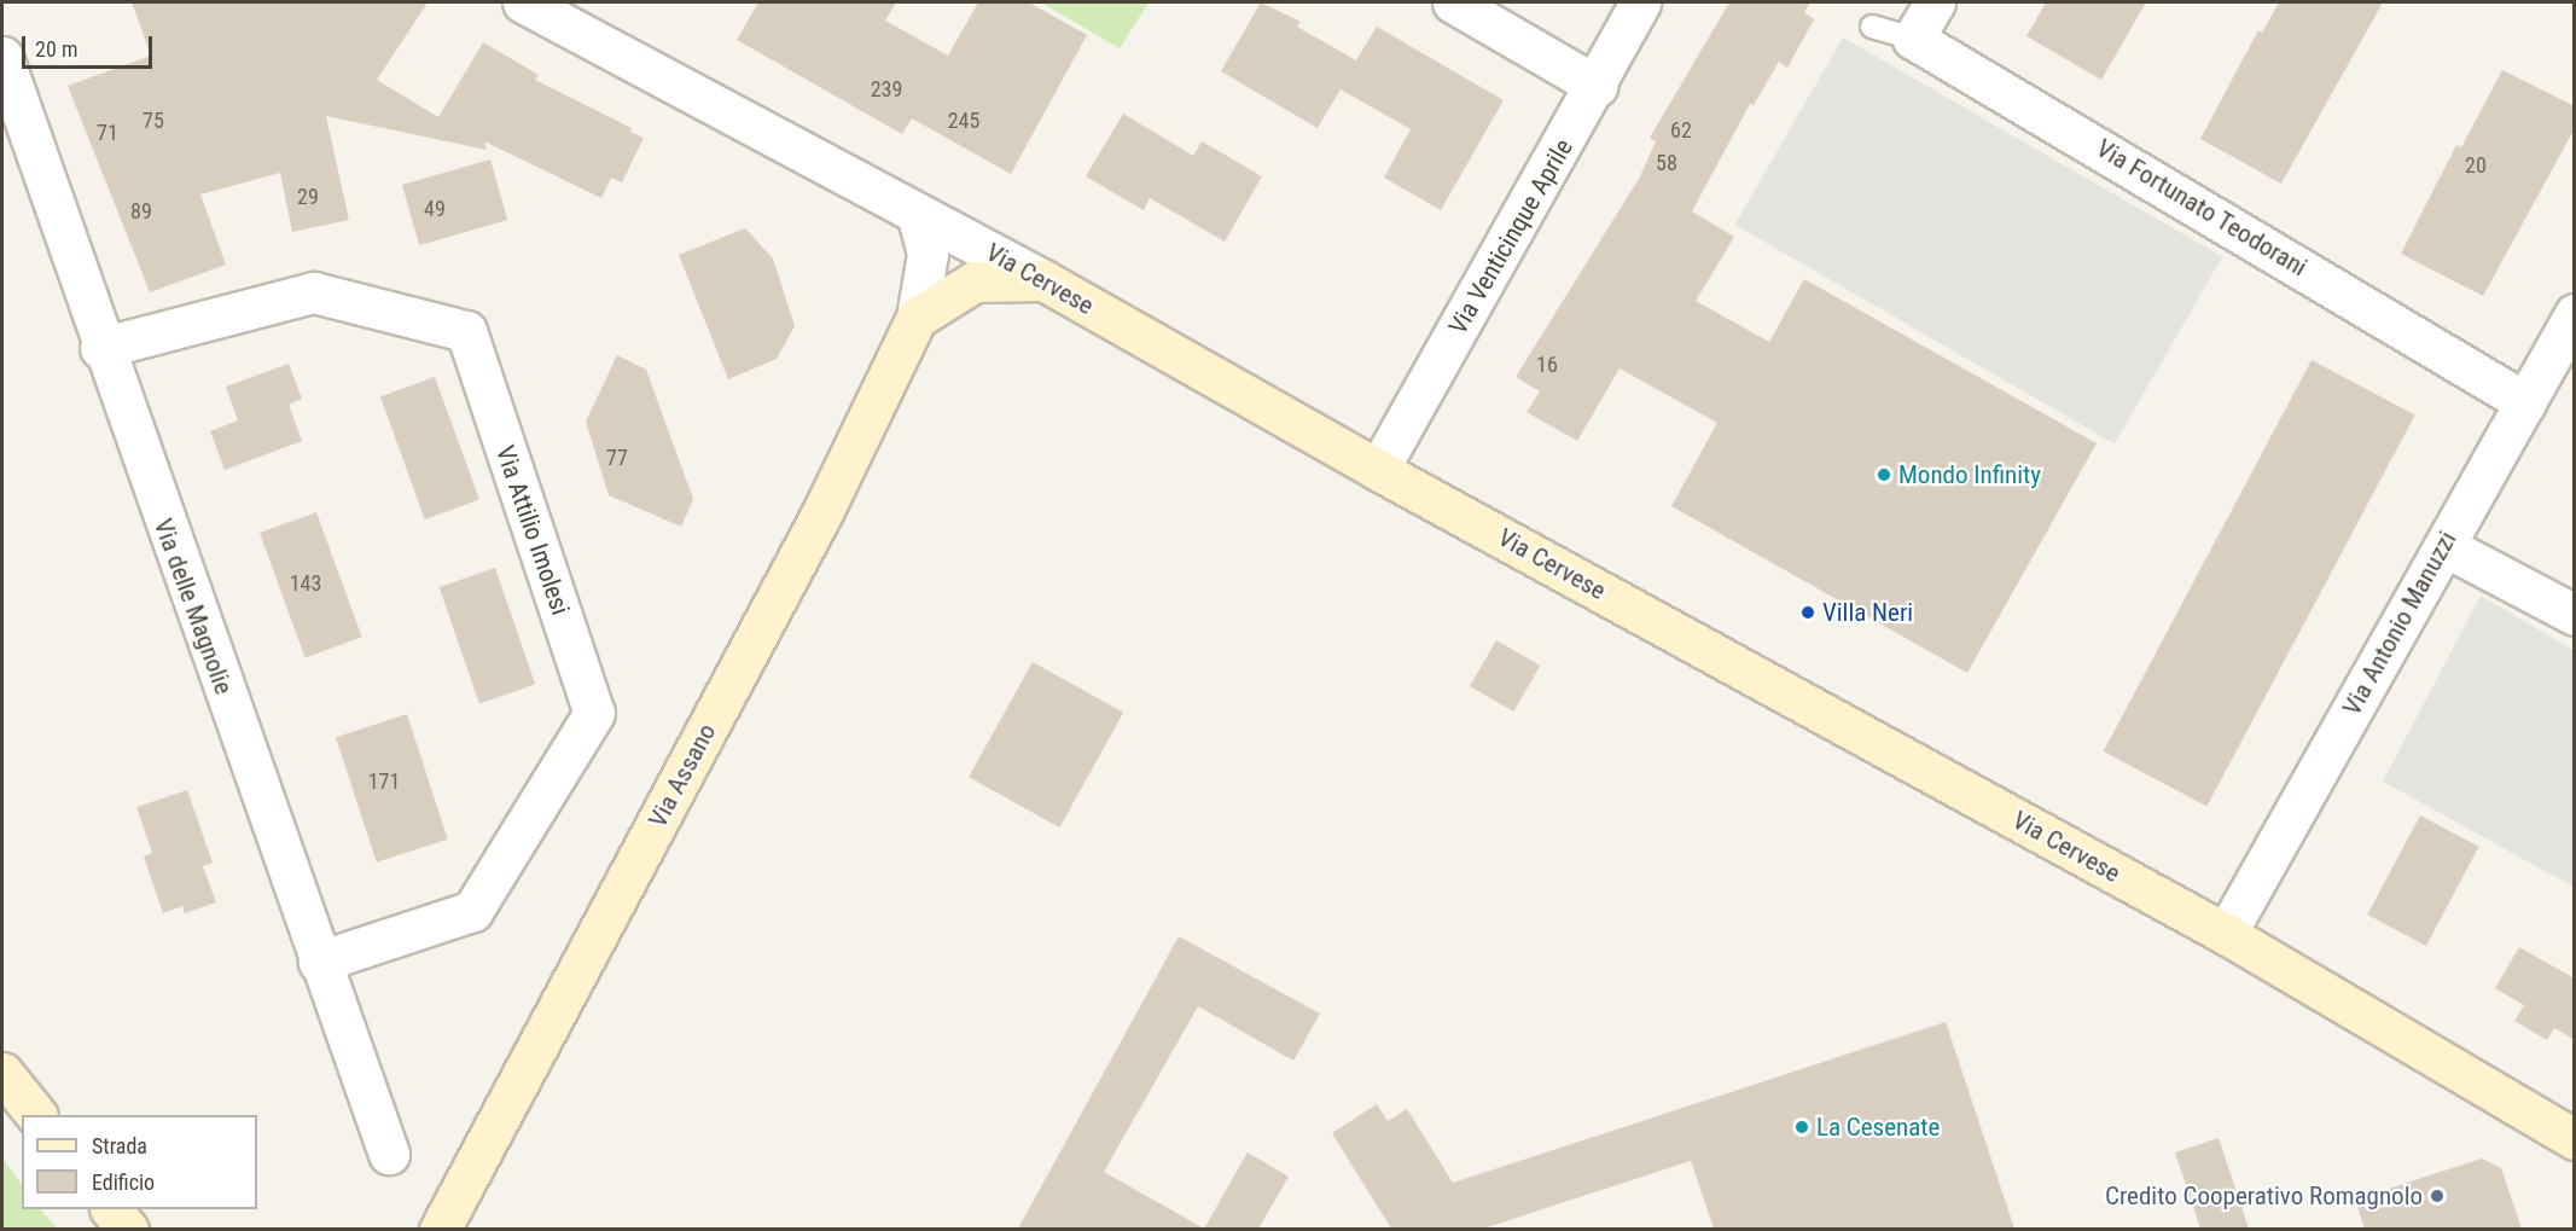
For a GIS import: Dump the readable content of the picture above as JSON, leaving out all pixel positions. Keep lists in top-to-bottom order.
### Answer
{
  "streets": {
    "street": [
      "Via Fortunato Teodorani",
      "Via Venticinque Aprile",
      "Via Cervese",
      "Via Attilio Imolesi",
      "Via delle Magnolie",
      "Via Antonio Manuzzi",
      "Via Assano"
    ]
  },
  "crossings": [
    ["Via Fortunato Teodorani", "Via Antonio Manuzzi"],
    ["Via Venticinque Aprile", "Via Cervese"],
    ["Via Cervese", "Via Antonio Manuzzi"],
    ["Via Cervese", "Via Assano"],
    ["Via Attilio Imolesi", "Via delle Magnolie"]
  ],
  "places": [
    "Mondo Infinity",
    "Villa Neri",
    "La Cesenate",
    "Credito Cooperativo Romagnolo"
  ],
  "house_numbers": [
    "239",
    "75",
    "245",
    "62",
    "71",
    "58",
    "20",
    "29",
    "49",
    "89",
    "16",
    "77",
    "143",
    "171"
  ],
  "legend": ["Strada", "Edificio"],
  "scale_bar": "20 m"
}
